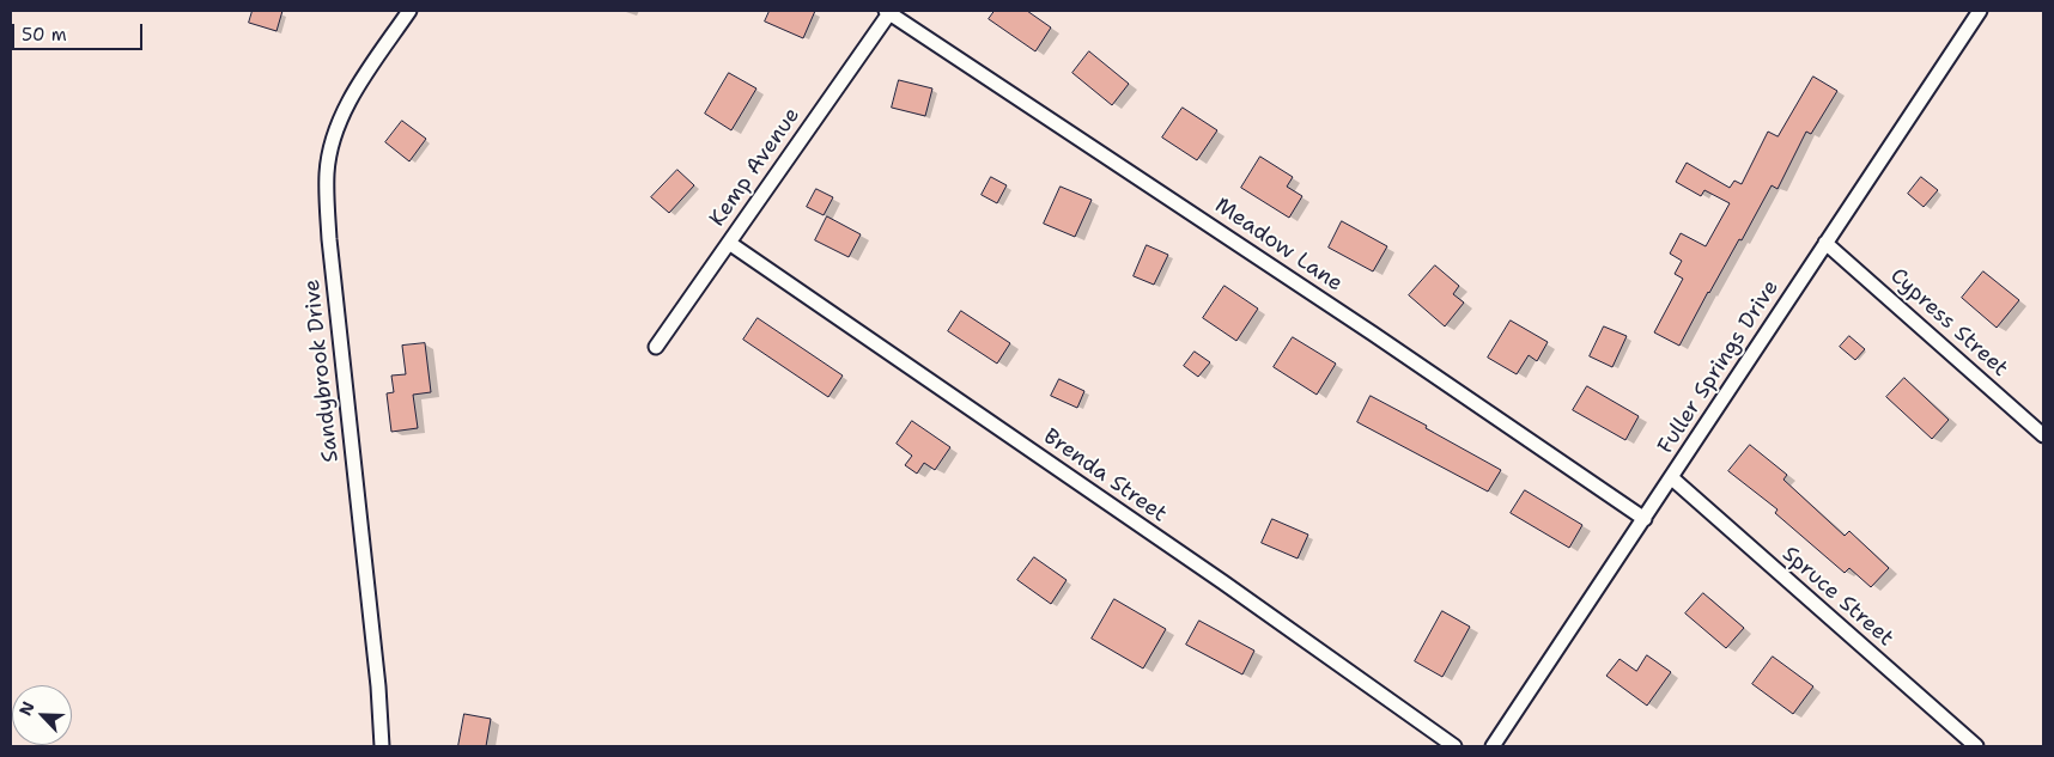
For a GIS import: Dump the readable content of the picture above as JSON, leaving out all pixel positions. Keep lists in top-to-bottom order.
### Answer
{
  "streets": {
    "street": [
      "Kemp Avenue",
      "Meadow Lane",
      "Cypress Street",
      "Fuller Springs Drive",
      "Sandybrook Drive",
      "Brenda Street",
      "Spruce Street"
    ]
  },
  "crossings": [
    ["Kemp Avenue", "Meadow Lane"],
    ["Kemp Avenue", "Brenda Street"],
    ["Meadow Lane", "Fuller Springs Drive"],
    ["Cypress Street", "Fuller Springs Drive"],
    ["Fuller Springs Drive", "Spruce Street"]
  ],
  "scale_bar": "50 m",
  "north": "top left"
}
